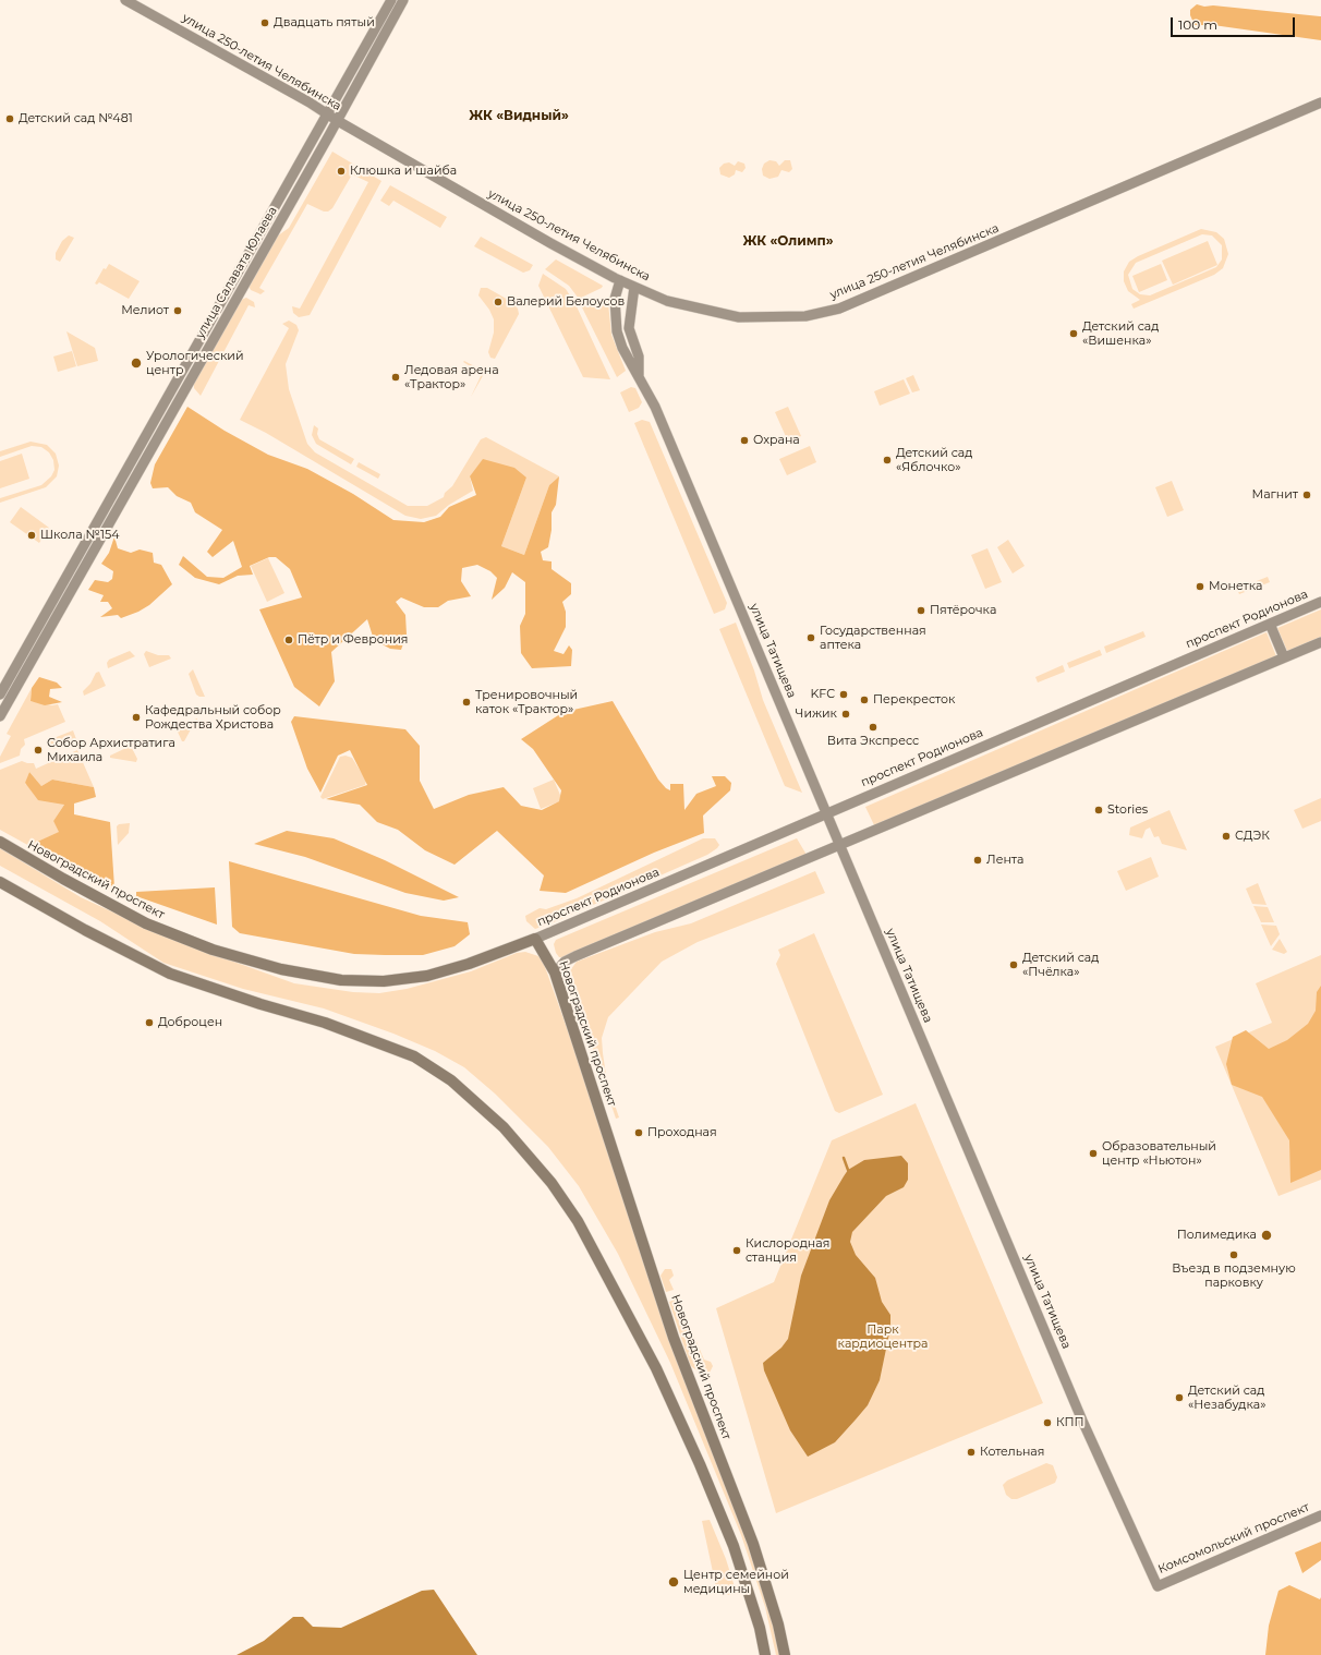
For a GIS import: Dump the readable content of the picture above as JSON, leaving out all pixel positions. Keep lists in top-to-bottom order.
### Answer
{
  "streets": {
    "main road": ["Новоградский проспект"],
    "street": [
      "улица 250-летия Челябинска",
      "улица Салавата Юлаева",
      "проспект Родионова",
      "улица Татищева",
      "Комсомольский проспект"
    ]
  },
  "crossings": [
    ["улица 250-летия Челябинска", "улица Салавата Юлаева"],
    ["улица 250-летия Челябинска", "улица Татищева"],
    ["проспект Родионова", "улица Татищева"],
    ["проспект Родионова", "Новоградский проспект"],
    ["улица Татищева", "Комсомольский проспект"]
  ],
  "districts": ["ЖК «Видный»", "ЖК «Олимп»"],
  "parks": ["Парк кардиоцентра"],
  "places": [
    "Двадцать пятый",
    "Детский сад №481",
    "Клюшка и шайба",
    "Валерий Белоусов",
    "Мелиот",
    "Детский сад «Вишенка»",
    "Урологический центр",
    "Ледовая арена «Трактор»",
    "Охрана",
    "Детский сад «Яблочко»",
    "Магнит",
    "Школа №154",
    "Монетка",
    "Пятёрочка",
    "Государственная аптека",
    "Пётр и Феврония",
    "KFC",
    "Перекресток",
    "Тренировочный каток «Трактор»",
    "Чижик",
    "Кафедральный собор Рождества Христова",
    "Вита Экспресс",
    "Собор Архистратига Михаила",
    "Stories",
    "СДЭК",
    "Лента",
    "Детский сад «Пчёлка»",
    "Доброцен",
    "Проходная",
    "Образовательный центр «Ньютон»",
    "Полимедика",
    "Кислородная станция",
    "Въезд в подземную парковку",
    "Детский сад «Незабудка»",
    "КПП",
    "Котельная",
    "Центр семейной медицины"
  ],
  "scale_bar": "100 m"
}
